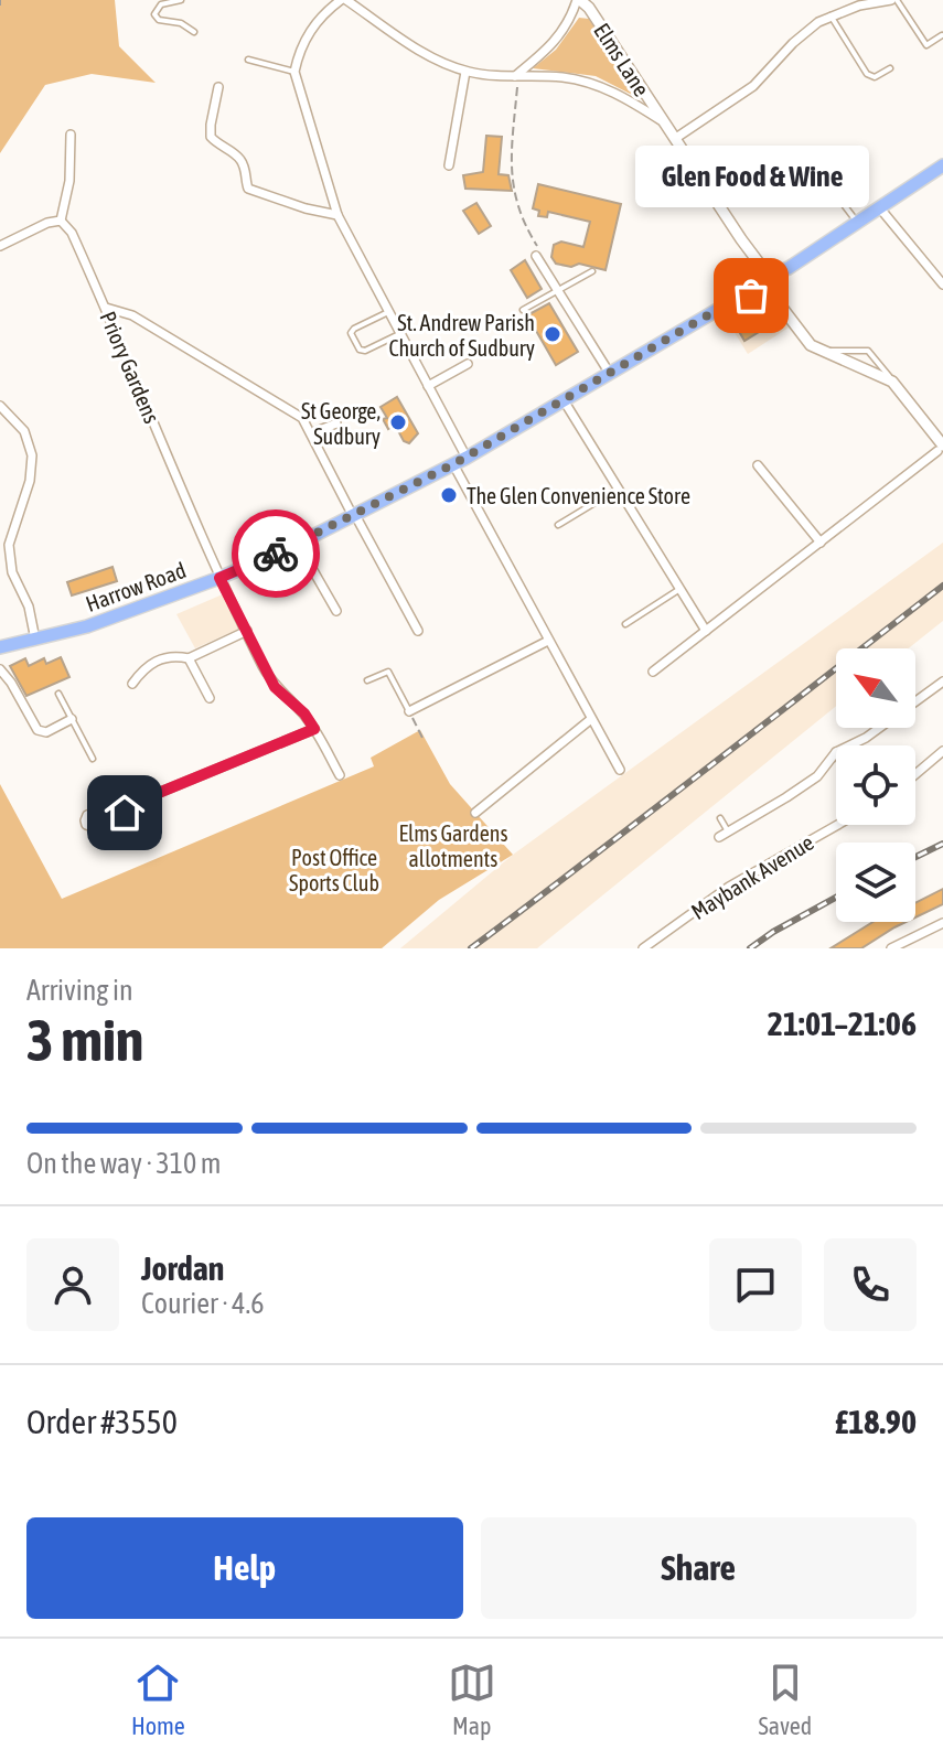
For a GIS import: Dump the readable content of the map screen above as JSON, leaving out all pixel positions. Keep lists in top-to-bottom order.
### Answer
{
  "streets": {
    "main road": ["Harrow Road"],
    "street": ["Elms Lane", "Priory Gardens", "Maybank Avenue"]
  },
  "crossings": [
    ["Elms Lane", "Harrow Road"],
    ["Priory Gardens", "Harrow Road"]
  ],
  "parks": ["Elms Gardens allotments", "Post Office Sports Club"],
  "places": [
    "Glen Food & Wine",
    "St. Andrew Parish Church of Sudbury",
    "St George, Sudbury",
    "The Glen Convenience Store"
  ],
  "north": "top left",
  "page": {
    "bubble": "Glen Food & Wine",
    "heading": ["3 min", "Arriving in", "21:01–21:06"],
    "panel": [
      "Jordan",
      "Courier · 4.6",
      "Order #3550",
      "£18.90"
    ],
    "bar": "On the way · 310 m",
    "buttons": ["Help", "Share"],
    "tabs": ["Home", "Map", "Saved"]
  }
}
